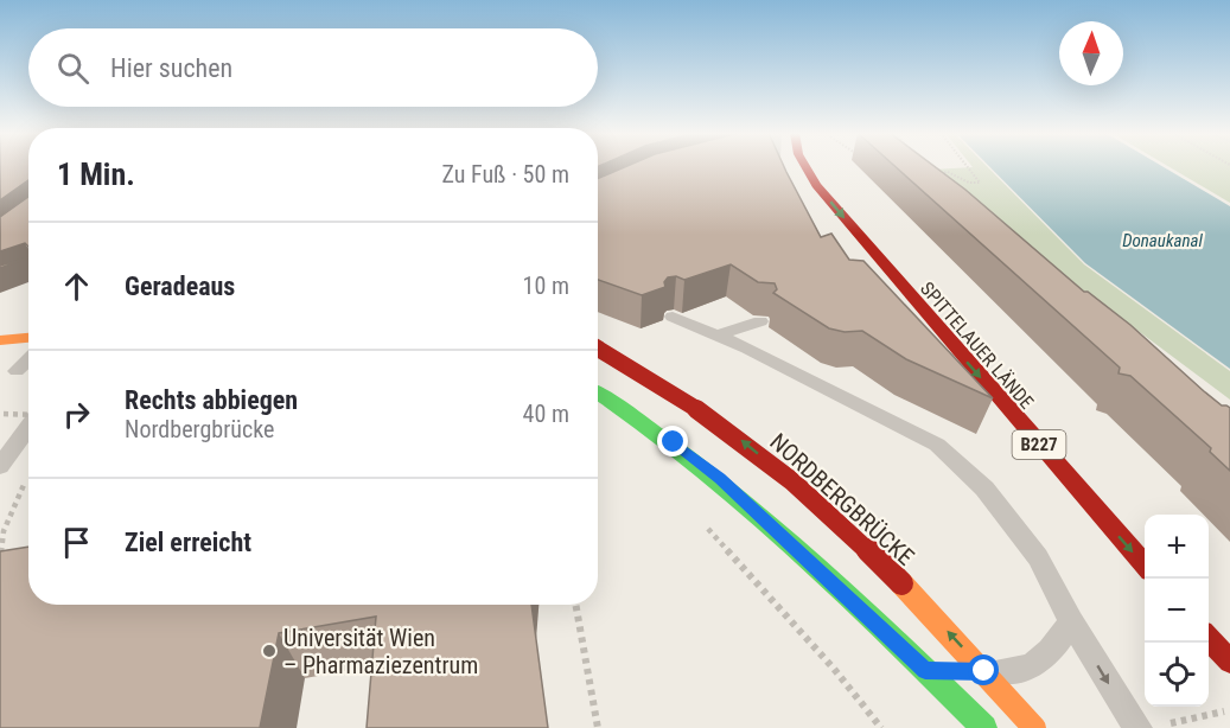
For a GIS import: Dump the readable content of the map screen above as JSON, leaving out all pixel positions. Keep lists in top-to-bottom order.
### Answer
{
  "streets": {
    "main road": ["SPITTELAUER LÄNDE", "B227", "NORDBERGBRÜCKE"]
  },
  "one_way": ["SPITTELAUER LÄNDE"],
  "water": ["Donaukanal"],
  "places": ["Universität Wien – Pharmaziezentrum"],
  "north": "top",
  "page": {
    "search": "Hier suchen",
    "heading": ["1 Min.", "Zu Fuß · 50 m"],
    "list": [
      ["Geradeaus", "10 m"],
      ["Rechts abbiegen", "Nordbergbrücke", "40 m"],
      "Ziel erreicht"
    ],
    "map_buttons": ["+", "−"]
  }
}
